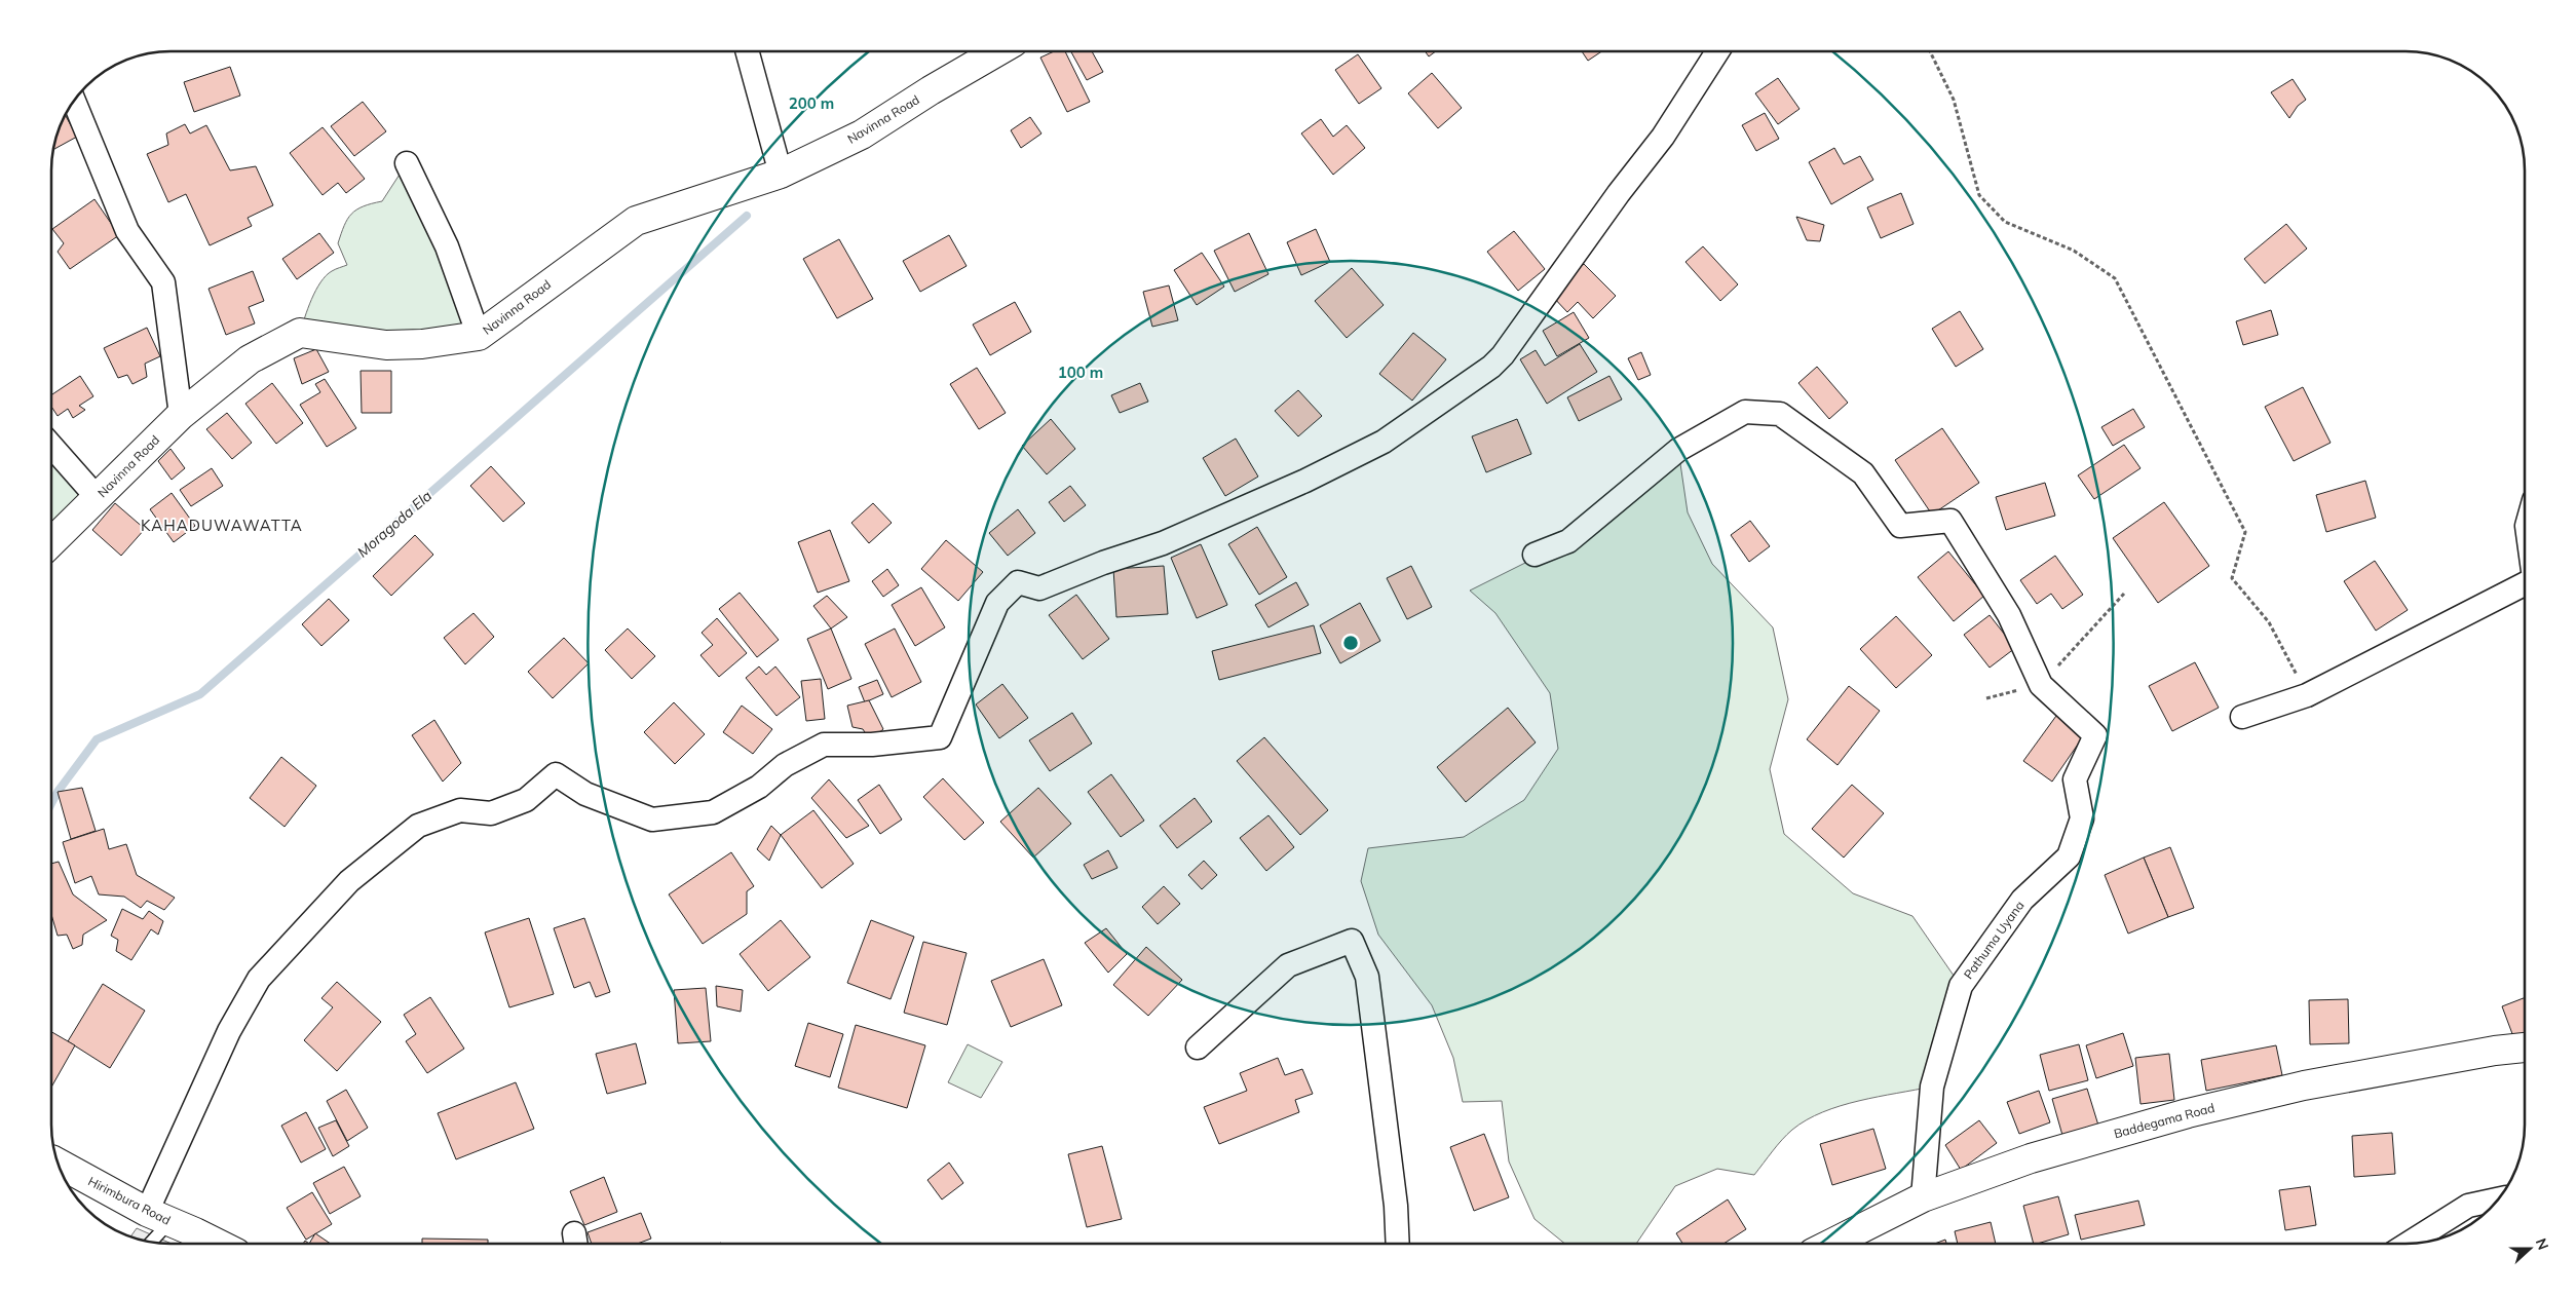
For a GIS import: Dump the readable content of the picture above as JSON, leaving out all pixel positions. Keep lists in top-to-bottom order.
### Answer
{
  "streets": {
    "street": [
      "Navinna Road",
      "Pathuma Uyana",
      "Baddegama Road",
      "Hirimbura Road"
    ]
  },
  "crossings": [
    ["Pathuma Uyana", "Baddegama Road"]
  ],
  "districts": ["KAHADUWAWATTA"],
  "water": ["Moragoda Ela"],
  "north": "right",
  "rings": ["200 m", "100 m"]
}
